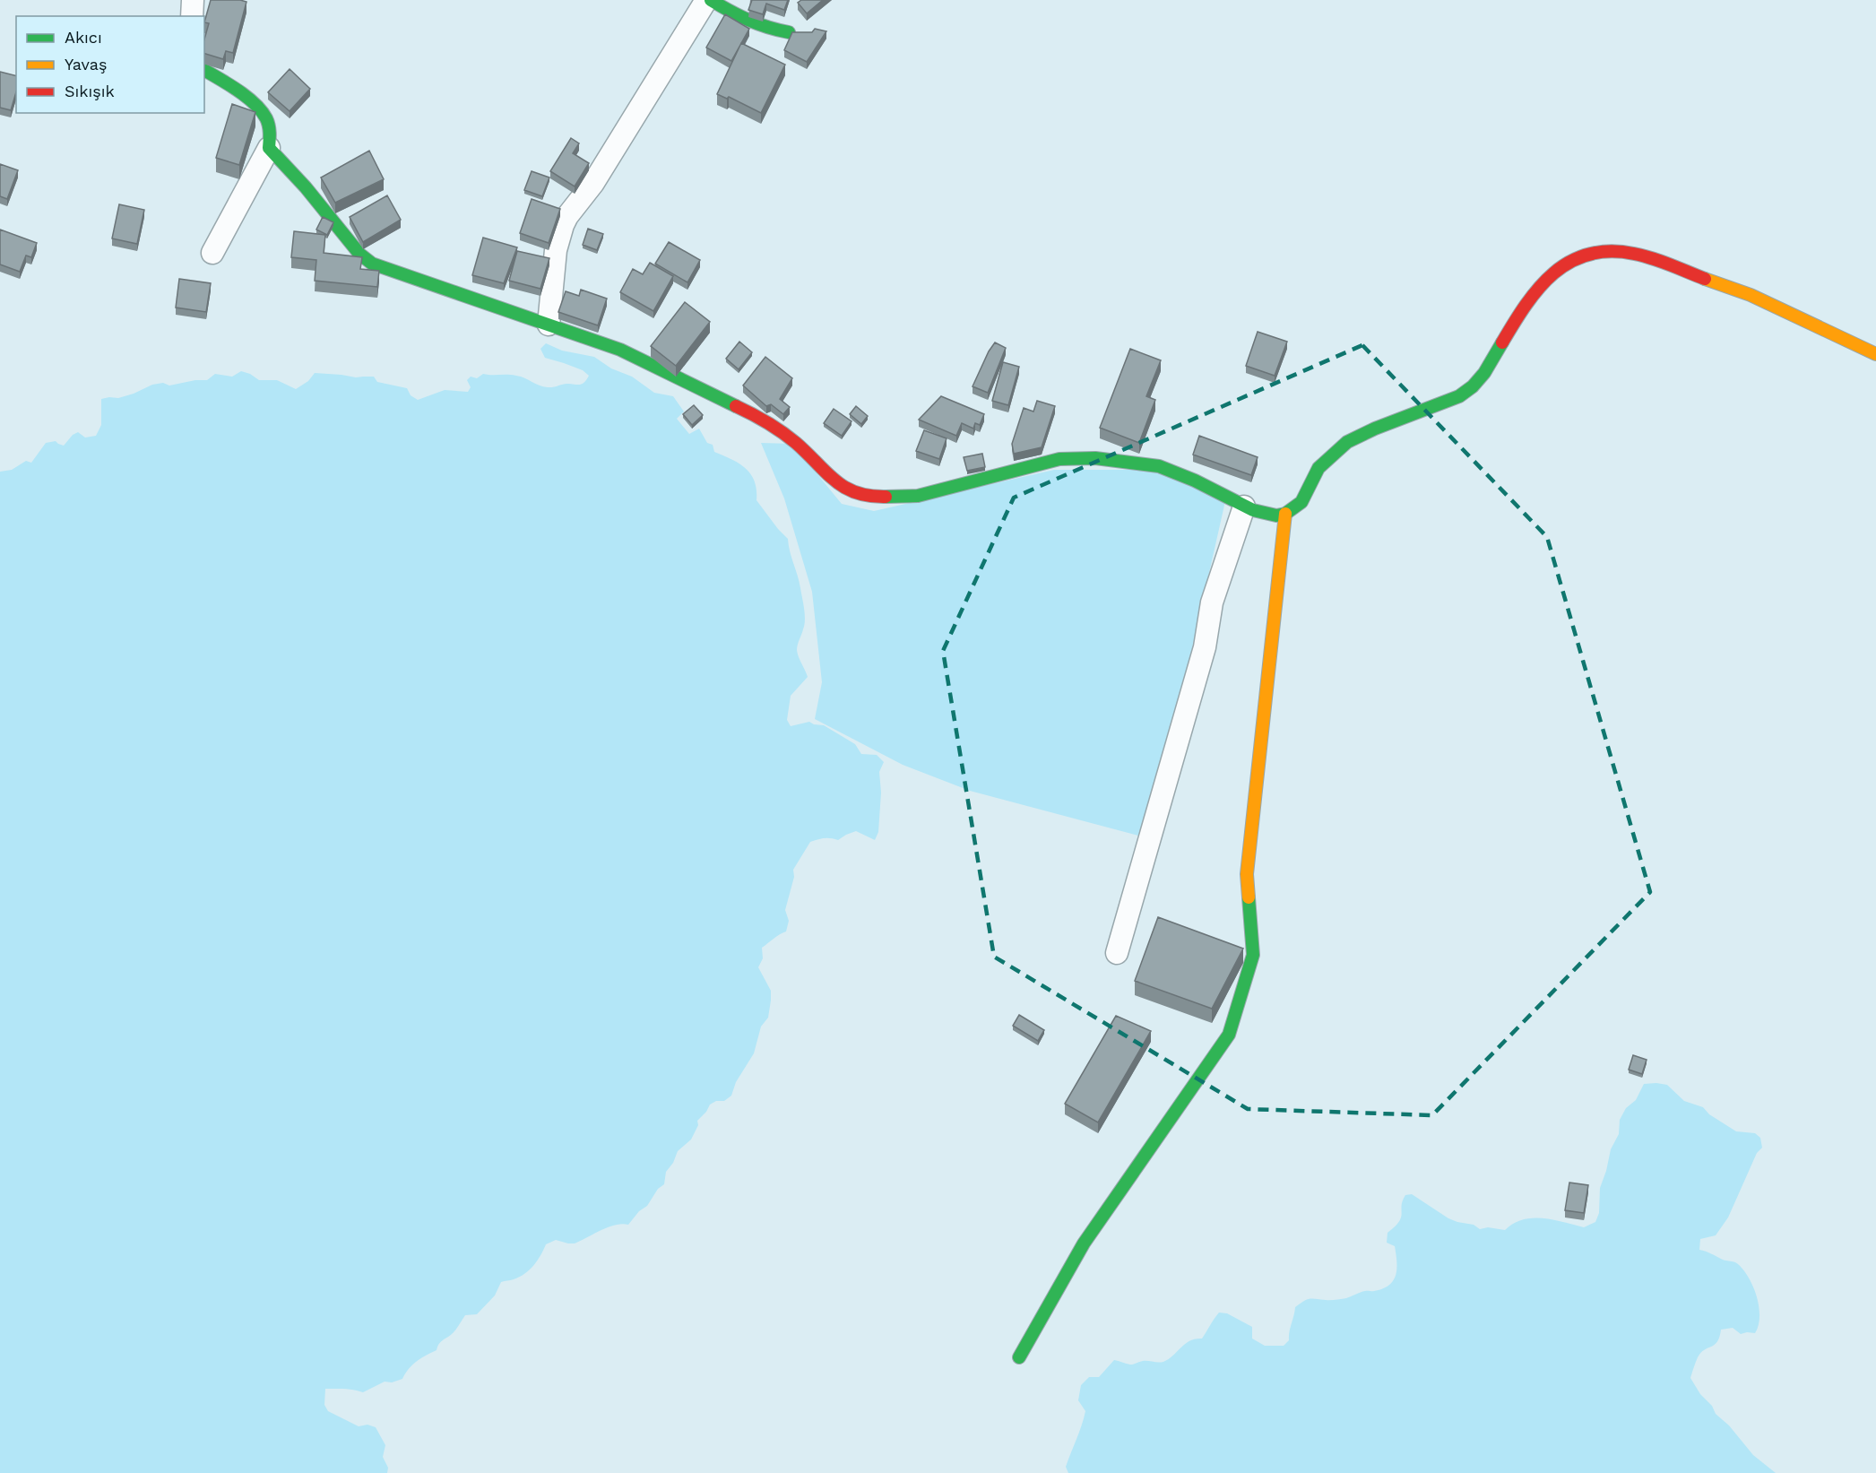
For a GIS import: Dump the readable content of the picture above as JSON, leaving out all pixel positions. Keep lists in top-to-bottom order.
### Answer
{
  "legend": ["Akıcı", "Yavaş", "Sıkışık"]
}
